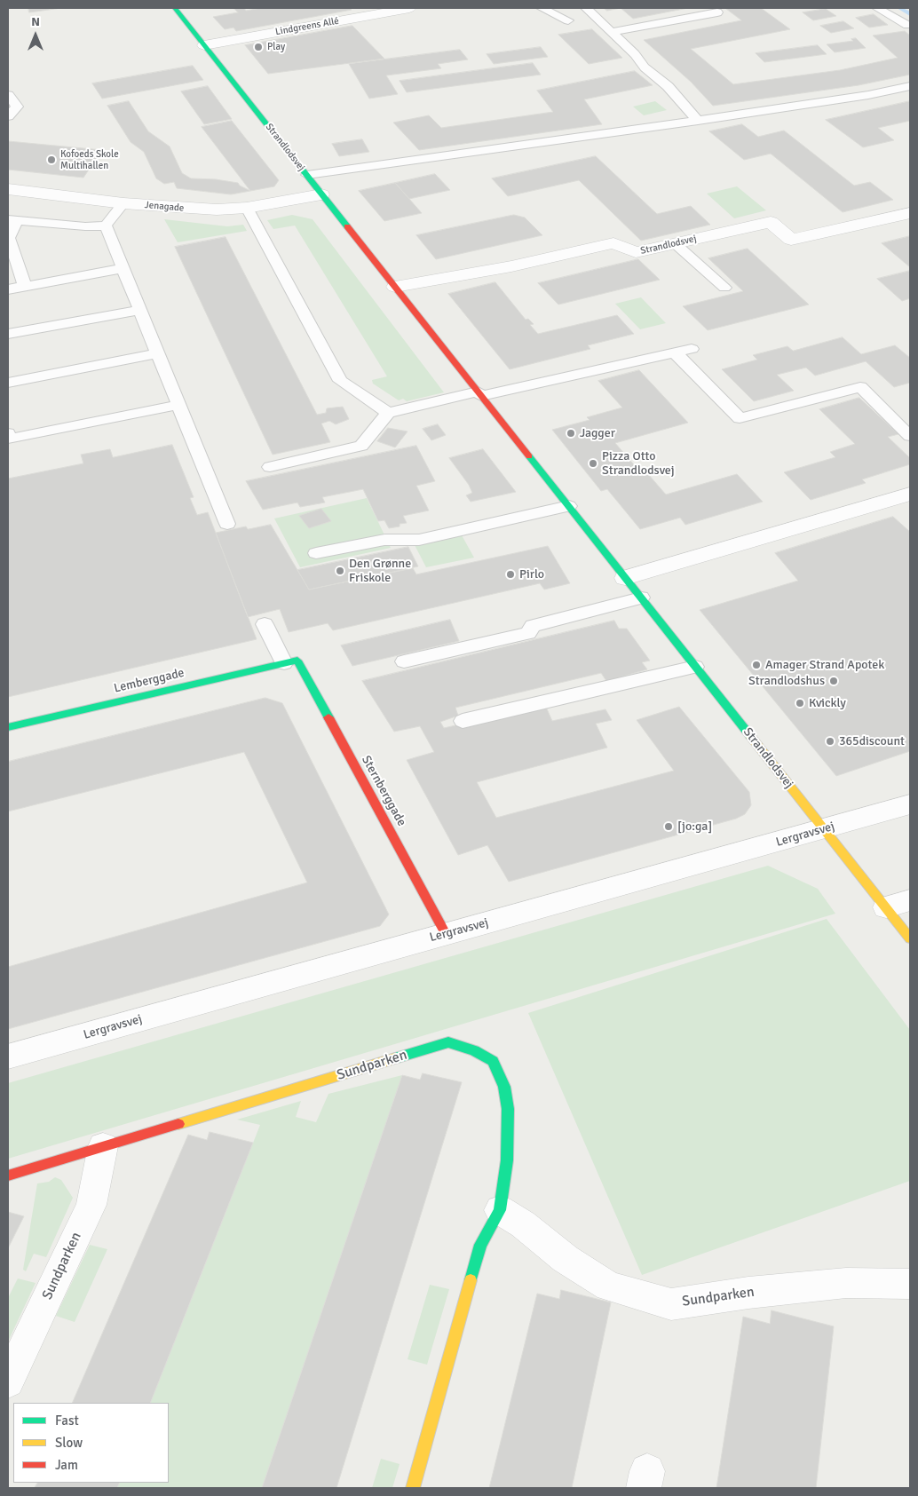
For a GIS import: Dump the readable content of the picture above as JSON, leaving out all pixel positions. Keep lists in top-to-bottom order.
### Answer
{
  "streets": {
    "street": [
      "Lindgreens Allé",
      "Strandlodsvej",
      "Jenagade",
      "Lemberggade",
      "Sternberggade",
      "Lergravsvej",
      "Sundparken"
    ]
  },
  "crossings": [
    ["Lindgreens Allé", "Strandlodsvej"],
    ["Strandlodsvej", "Jenagade"],
    ["Strandlodsvej", "Lergravsvej"],
    ["Lemberggade", "Sternberggade"],
    ["Sternberggade", "Lergravsvej"]
  ],
  "places": [
    "Play",
    "Kofoeds Skole Multihallen",
    "Jagger",
    "Pizza Otto Strandlodsvej",
    "Den Grønne Friskole",
    "Pirlo",
    "Amager Strand Apotek",
    "Strandlodshus",
    "Kvickly",
    "365discount",
    "[jo:ga]"
  ],
  "legend": ["Fast", "Slow", "Jam"],
  "north": "top"
}
